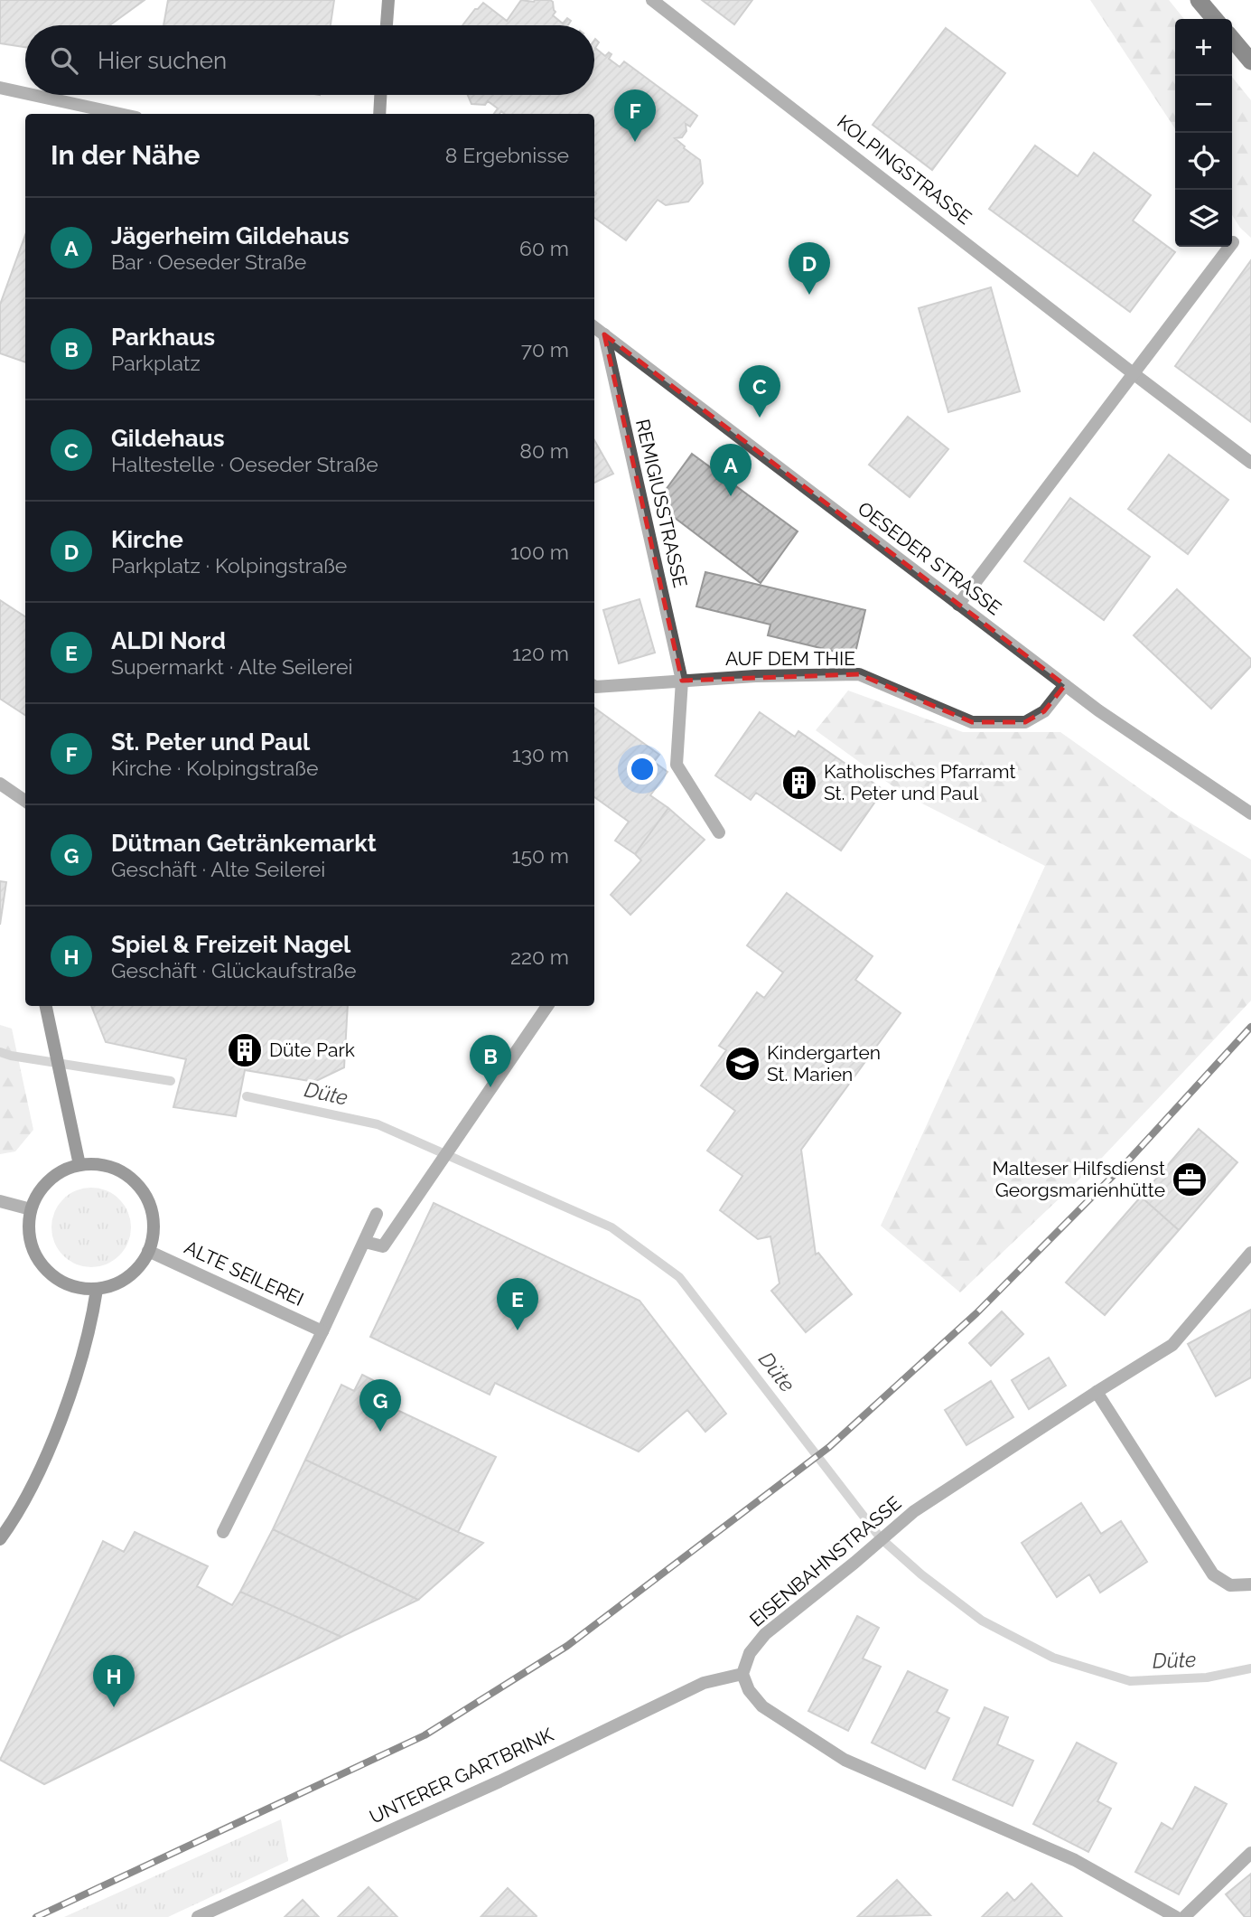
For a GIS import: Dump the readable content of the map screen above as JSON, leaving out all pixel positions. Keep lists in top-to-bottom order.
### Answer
{
  "streets": {
    "street": [
      "KOLPINGSTRASSE",
      "REMIGIUSSTRASSE",
      "OESEDER STRASSE",
      "AUF DEM THIE",
      "ALTE SEILEREI",
      "EISENBAHNSTRASSE",
      "UNTERER GARTBRINK"
    ]
  },
  "crossings": [
    ["REMIGIUSSTRASSE", "OESEDER STRASSE"],
    ["REMIGIUSSTRASSE", "AUF DEM THIE"],
    ["OESEDER STRASSE", "AUF DEM THIE"],
    ["EISENBAHNSTRASSE", "UNTERER GARTBRINK"]
  ],
  "water": ["Düte"],
  "places": {
    "building": ["Katholisches Pfarramt St. Peter und Paul", "Düte Park"],
    "school or university": ["Kindergarten St. Marien"],
    "office": ["Malteser Hilfsdienst Georgsmarienhütte"]
  },
  "page": {
    "map_buttons": ["+", "−"],
    "search": "Hier suchen",
    "pins": [
      "F",
      "D",
      "C",
      "A",
      "B",
      "E",
      "G",
      "H"
    ],
    "heading": ["In der Nähe", "8 Ergebnisse"],
    "list": [
      {
        "mark": "A",
        "name": "Jägerheim Gildehaus",
        "note": "Bar · Oeseder Straße",
        "value": "60 m"
      },
      {
        "mark": "B",
        "name": "Parkhaus",
        "note": "Parkplatz",
        "value": "70 m"
      },
      {
        "mark": "C",
        "name": "Gildehaus",
        "note": "Haltestelle · Oeseder Straße",
        "value": "80 m"
      },
      {
        "mark": "D",
        "name": "Kirche",
        "note": "Parkplatz · Kolpingstraße",
        "value": "100 m"
      },
      {
        "mark": "E",
        "name": "ALDI Nord",
        "note": "Supermarkt · Alte Seilerei",
        "value": "120 m"
      },
      {
        "mark": "F",
        "name": "St. Peter und Paul",
        "note": "Kirche · Kolpingstraße",
        "value": "130 m"
      },
      {
        "mark": "G",
        "name": "Dütman Getränkemarkt",
        "note": "Geschäft · Alte Seilerei",
        "value": "150 m"
      },
      {
        "mark": "H",
        "name": "Spiel & Freizeit Nagel",
        "note": "Geschäft · Glückaufstraße",
        "value": "220 m"
      }
    ]
  }
}
